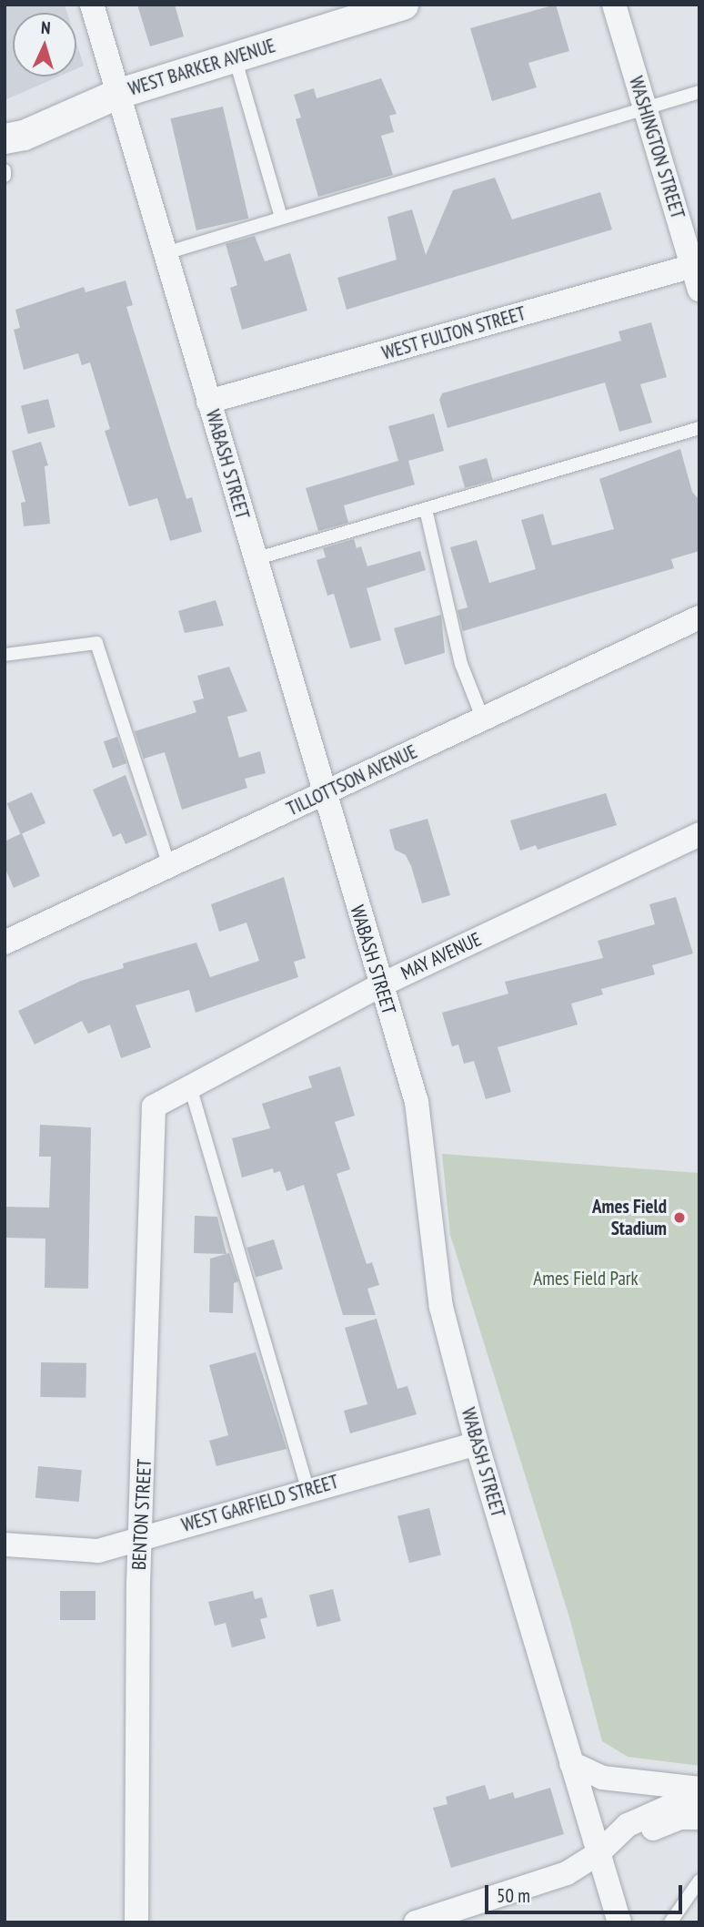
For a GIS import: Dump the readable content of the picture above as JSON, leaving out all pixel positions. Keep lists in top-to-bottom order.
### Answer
{
  "streets": {
    "street": [
      "WEST BARKER AVENUE",
      "WASHINGTON STREET",
      "WEST FULTON STREET",
      "WABASH STREET",
      "TILLOTTSON AVENUE",
      "MAY AVENUE",
      "WEST GARFIELD STREET",
      "BENTON STREET"
    ]
  },
  "crossings": [
    ["WEST BARKER AVENUE", "WABASH STREET"],
    ["WASHINGTON STREET", "WEST FULTON STREET"],
    ["WEST FULTON STREET", "WABASH STREET"],
    ["WABASH STREET", "TILLOTTSON AVENUE"],
    ["WABASH STREET", "MAY AVENUE"],
    ["WABASH STREET", "WEST GARFIELD STREET"],
    ["MAY AVENUE", "BENTON STREET"],
    ["WEST GARFIELD STREET", "BENTON STREET"]
  ],
  "parks": ["Ames Field Park"],
  "places": ["Ames Field Stadium"],
  "scale_bar": "50 m",
  "north": "top"
}
